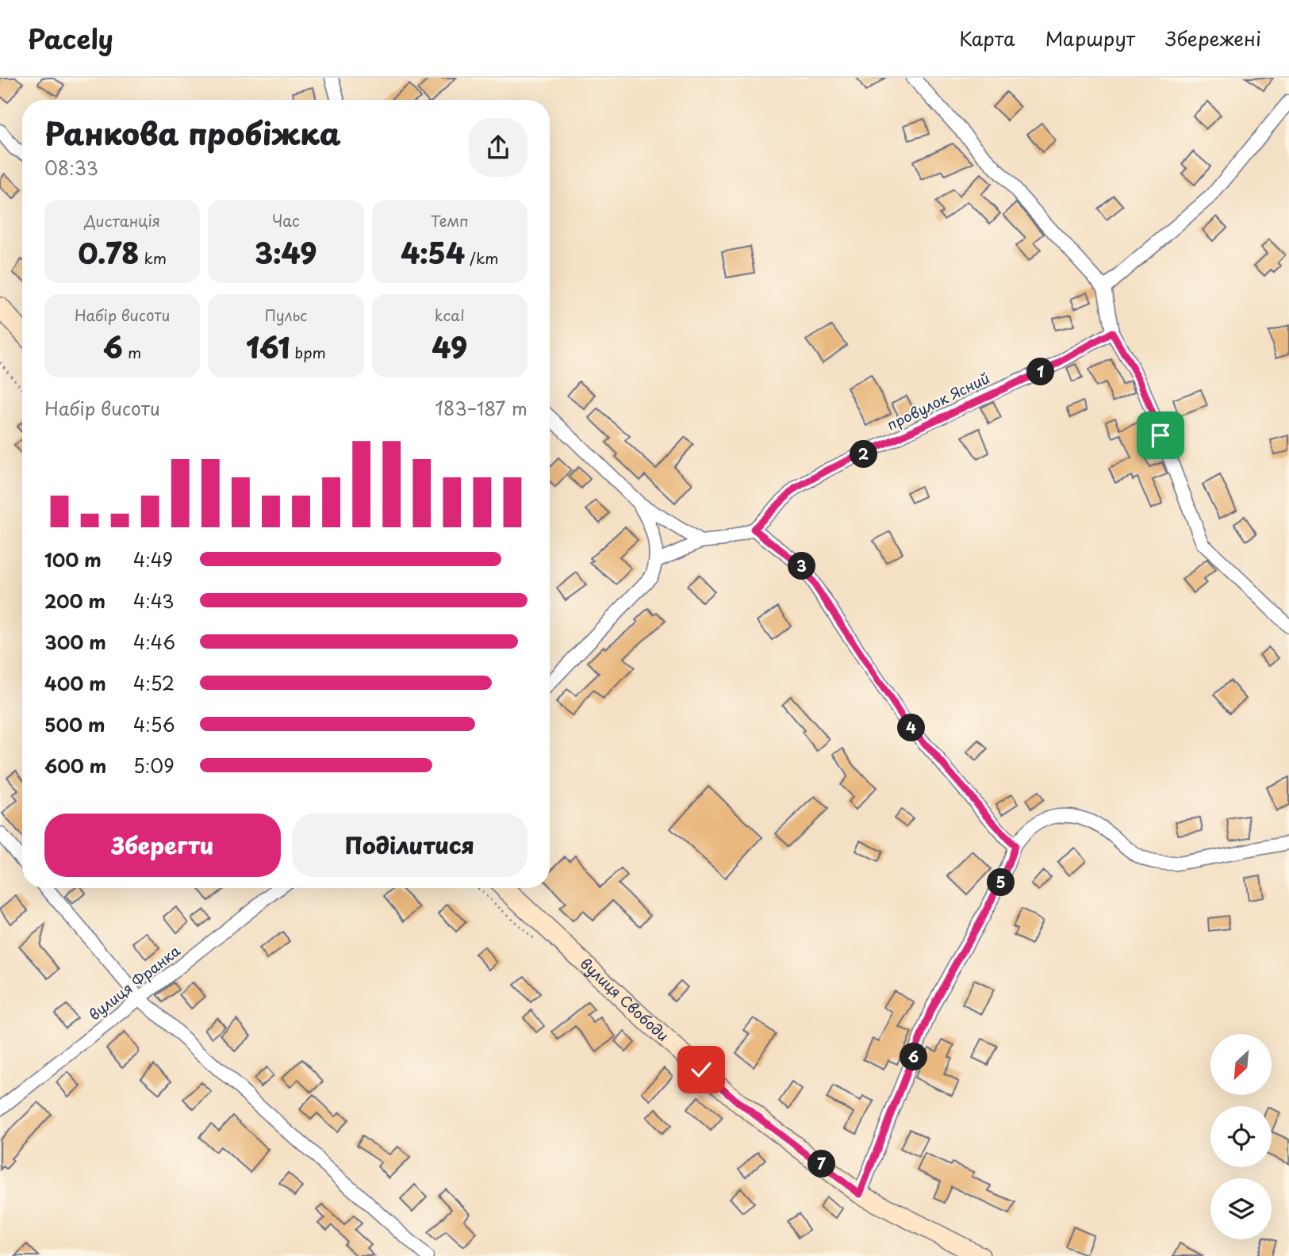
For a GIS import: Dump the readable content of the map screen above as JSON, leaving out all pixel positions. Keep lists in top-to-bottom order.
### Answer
{
  "streets": {
    "street": ["провулок Ясний", "вулиця Франка", "вулиця Свободи"]
  },
  "north": "bottom left",
  "page": {
    "header": "Pacely",
    "nav": ["Карта", "Маршрут", "Збережені"],
    "heading": ["Ранкова пробіжка", "08:33"],
    "stats": [
      ["Дистанція", "0.78 km"],
      ["Час", "3:49"],
      ["Темп", "4:54 /km"],
      ["Набір висоти", "6 m"],
      ["Пульс", "161 bpm"],
      ["kcal", "49"]
    ],
    "pins": [
      "1",
      "2",
      "3",
      "4",
      "5",
      "6",
      "7"
    ],
    "chart": ["Набір висоти", "183–187 m"],
    "list": [
      {
        "name": "100 m",
        "note": "4:49"
      },
      {
        "name": "200 m",
        "note": "4:43"
      },
      {
        "name": "300 m",
        "note": "4:46"
      },
      {
        "name": "400 m",
        "note": "4:52"
      },
      {
        "name": "500 m",
        "note": "4:56"
      },
      {
        "name": "600 m",
        "note": "5:09"
      }
    ],
    "buttons": ["Зберегти", "Поділитися"]
  }
}
